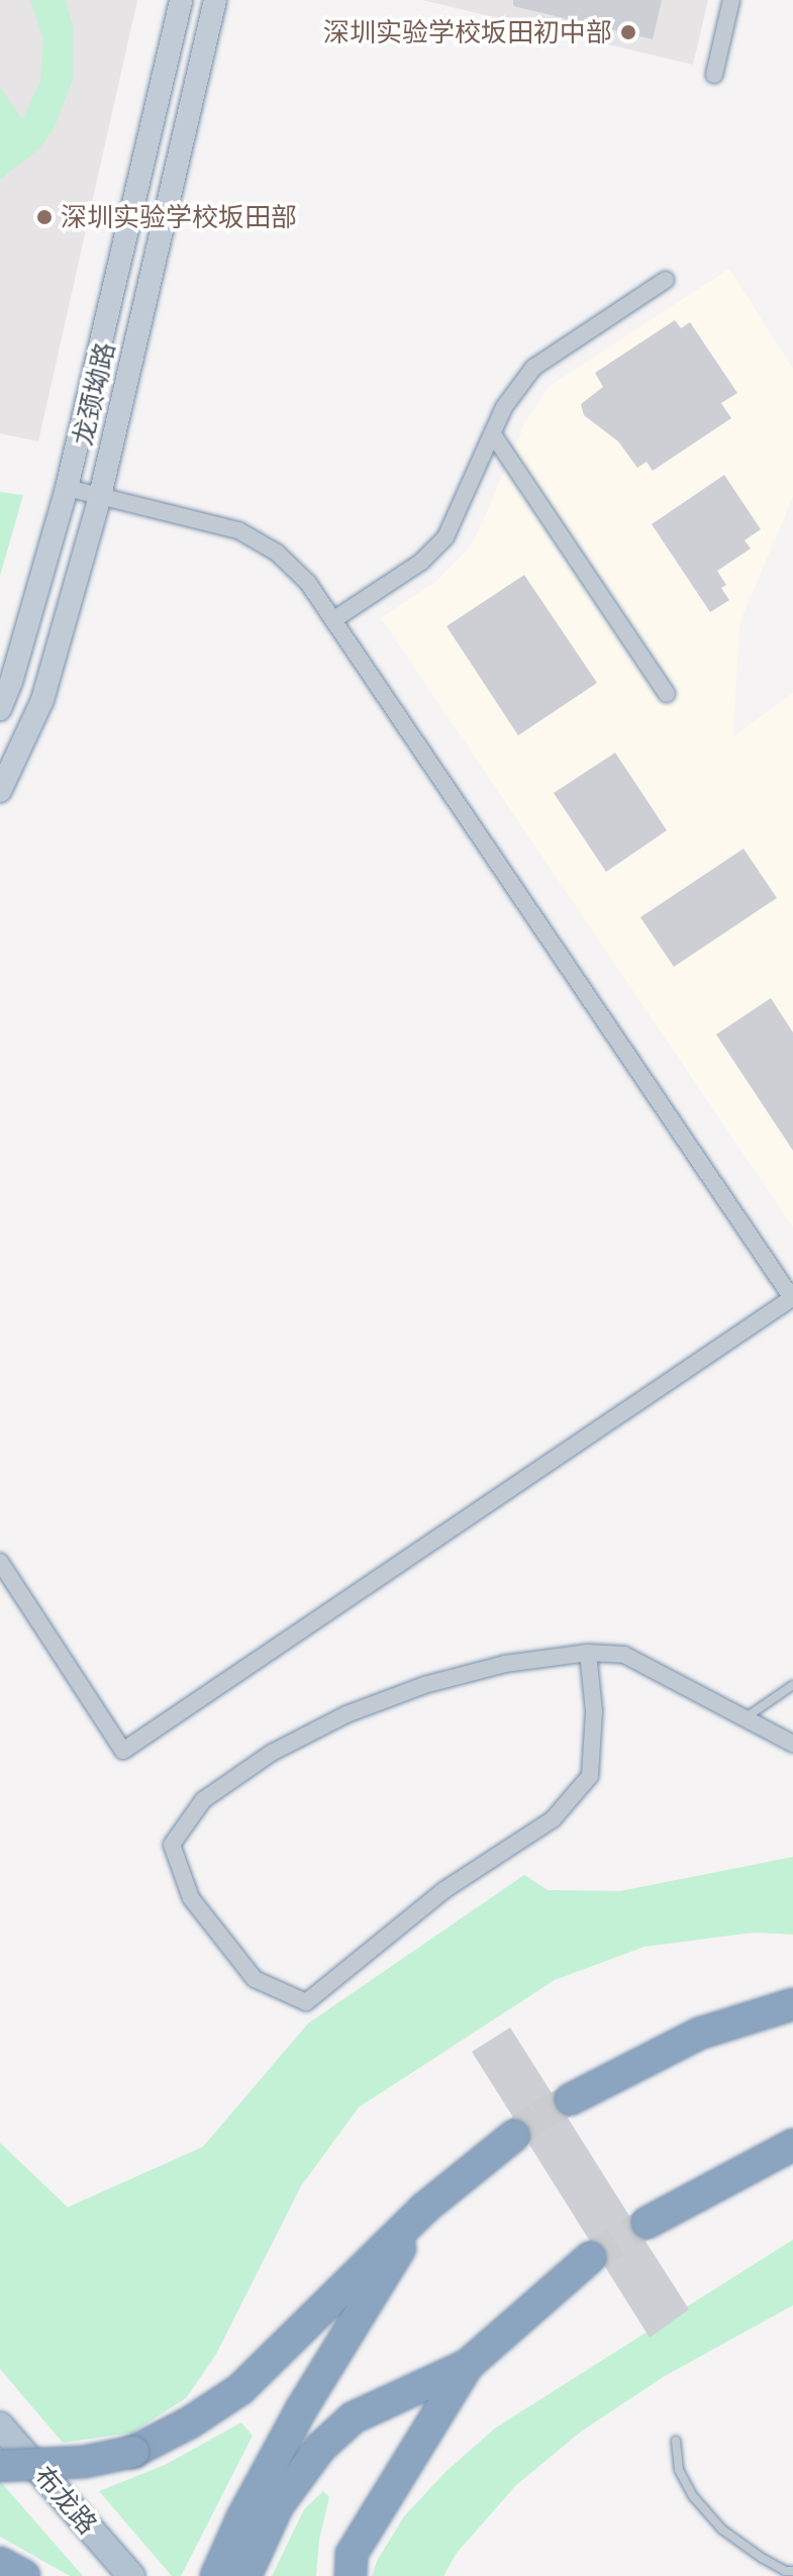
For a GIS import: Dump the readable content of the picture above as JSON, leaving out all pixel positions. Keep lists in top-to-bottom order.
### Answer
{
  "streets": {
    "main road": ["龙颈坳路", "布龙路"]
  },
  "places": ["深圳实验学校坂田初中部", "深圳实验学校坂田部"]
}
